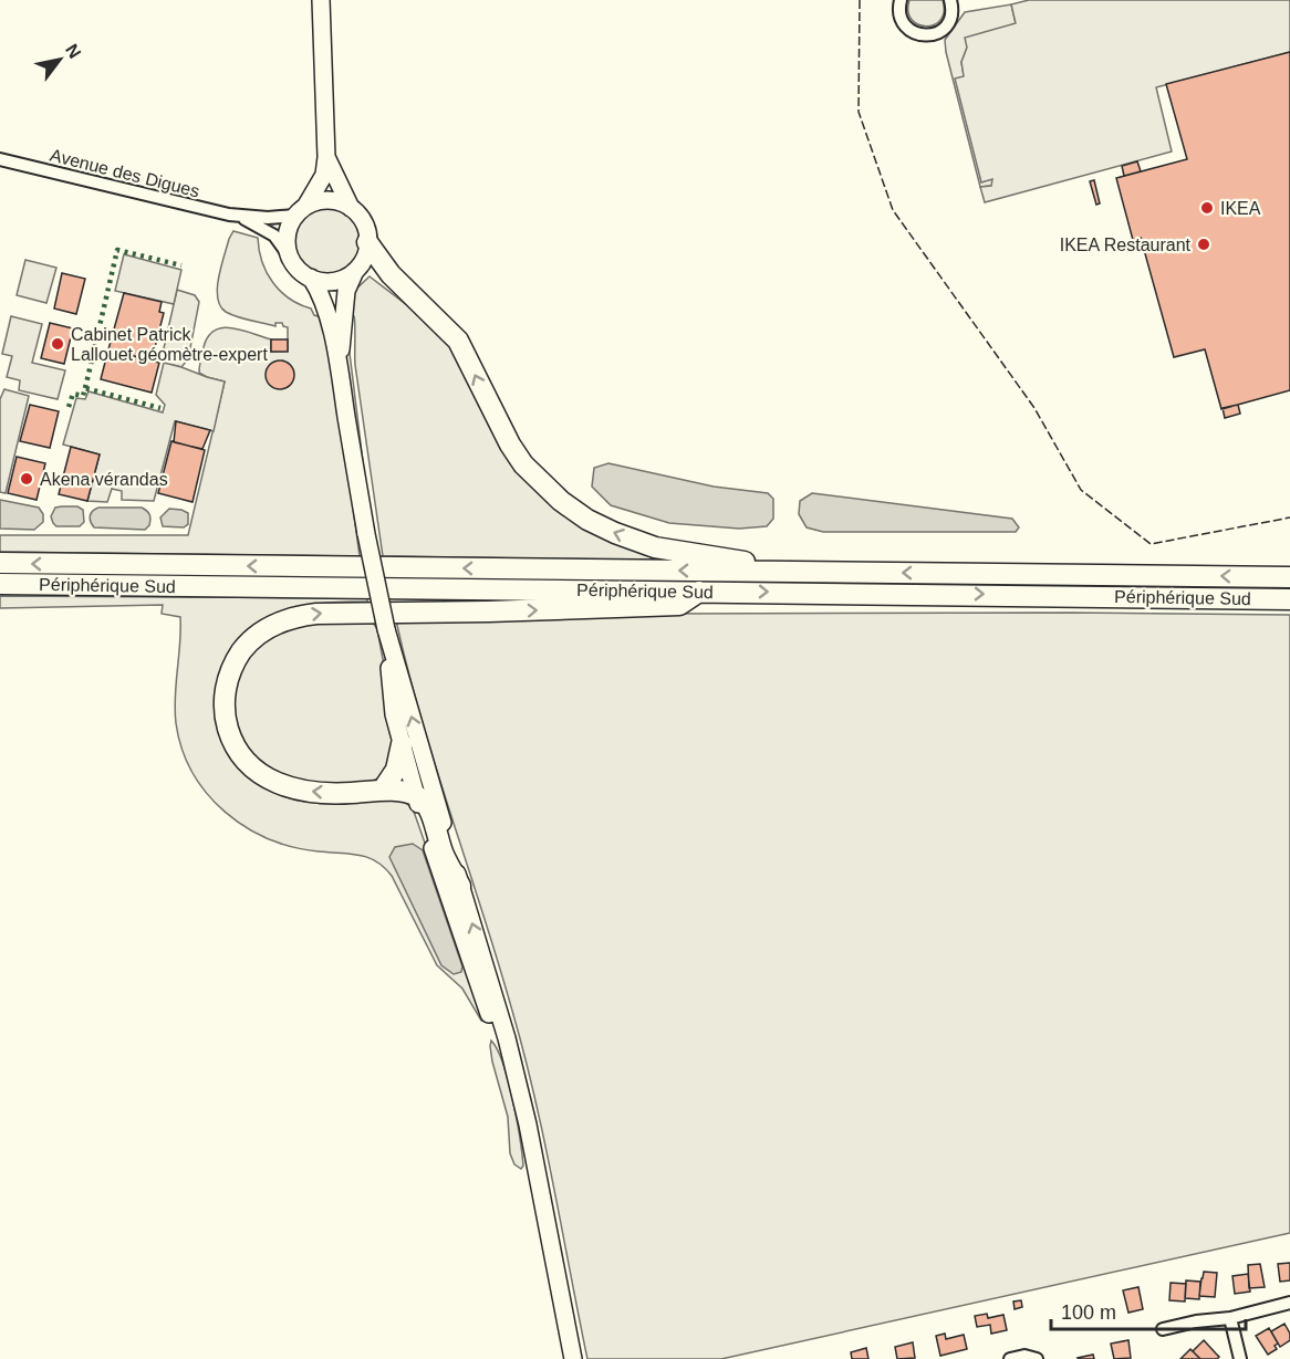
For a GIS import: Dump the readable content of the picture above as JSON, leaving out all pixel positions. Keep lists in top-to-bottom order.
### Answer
{
  "streets": {
    "highway": ["Périphérique Sud"],
    "street": ["Avenue des Digues"]
  },
  "places": [
    "IKEA",
    "IKEA Restaurant",
    "Cabinet Patrick Lallouet géomètre-expert",
    "Akena vérandas"
  ],
  "scale_bar": "100 m",
  "north": "top right"
}
